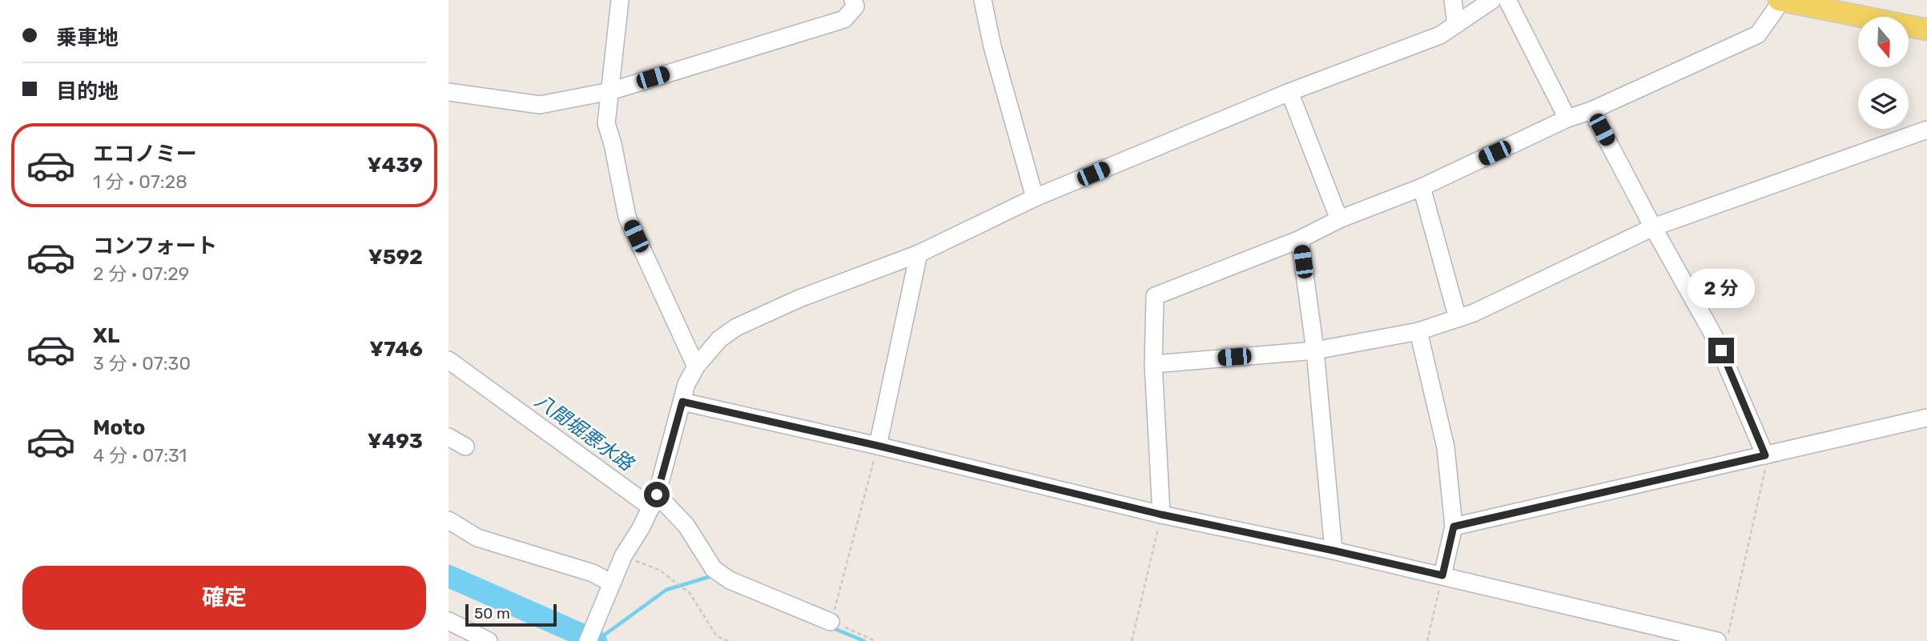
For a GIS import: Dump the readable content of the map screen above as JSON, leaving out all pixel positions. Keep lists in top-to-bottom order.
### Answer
{
  "water": ["八間堀悪水路"],
  "scale_bar": "50 m",
  "north": "bottom",
  "page": {
    "banner": ["乗車地", "目的地"],
    "list": [
      {
        "name": "エコノミー",
        "note": "1 分 · 07:28",
        "value": "¥439"
      },
      {
        "name": "コンフォート",
        "note": "2 分 · 07:29",
        "value": "¥592"
      },
      {
        "name": "XL",
        "note": "3 分 · 07:30",
        "value": "¥746"
      },
      {
        "name": "Moto",
        "note": "4 分 · 07:31",
        "value": "¥493"
      }
    ],
    "bubble": "2 分",
    "buttons": "確定",
    "scale": "50 m"
  }
}
